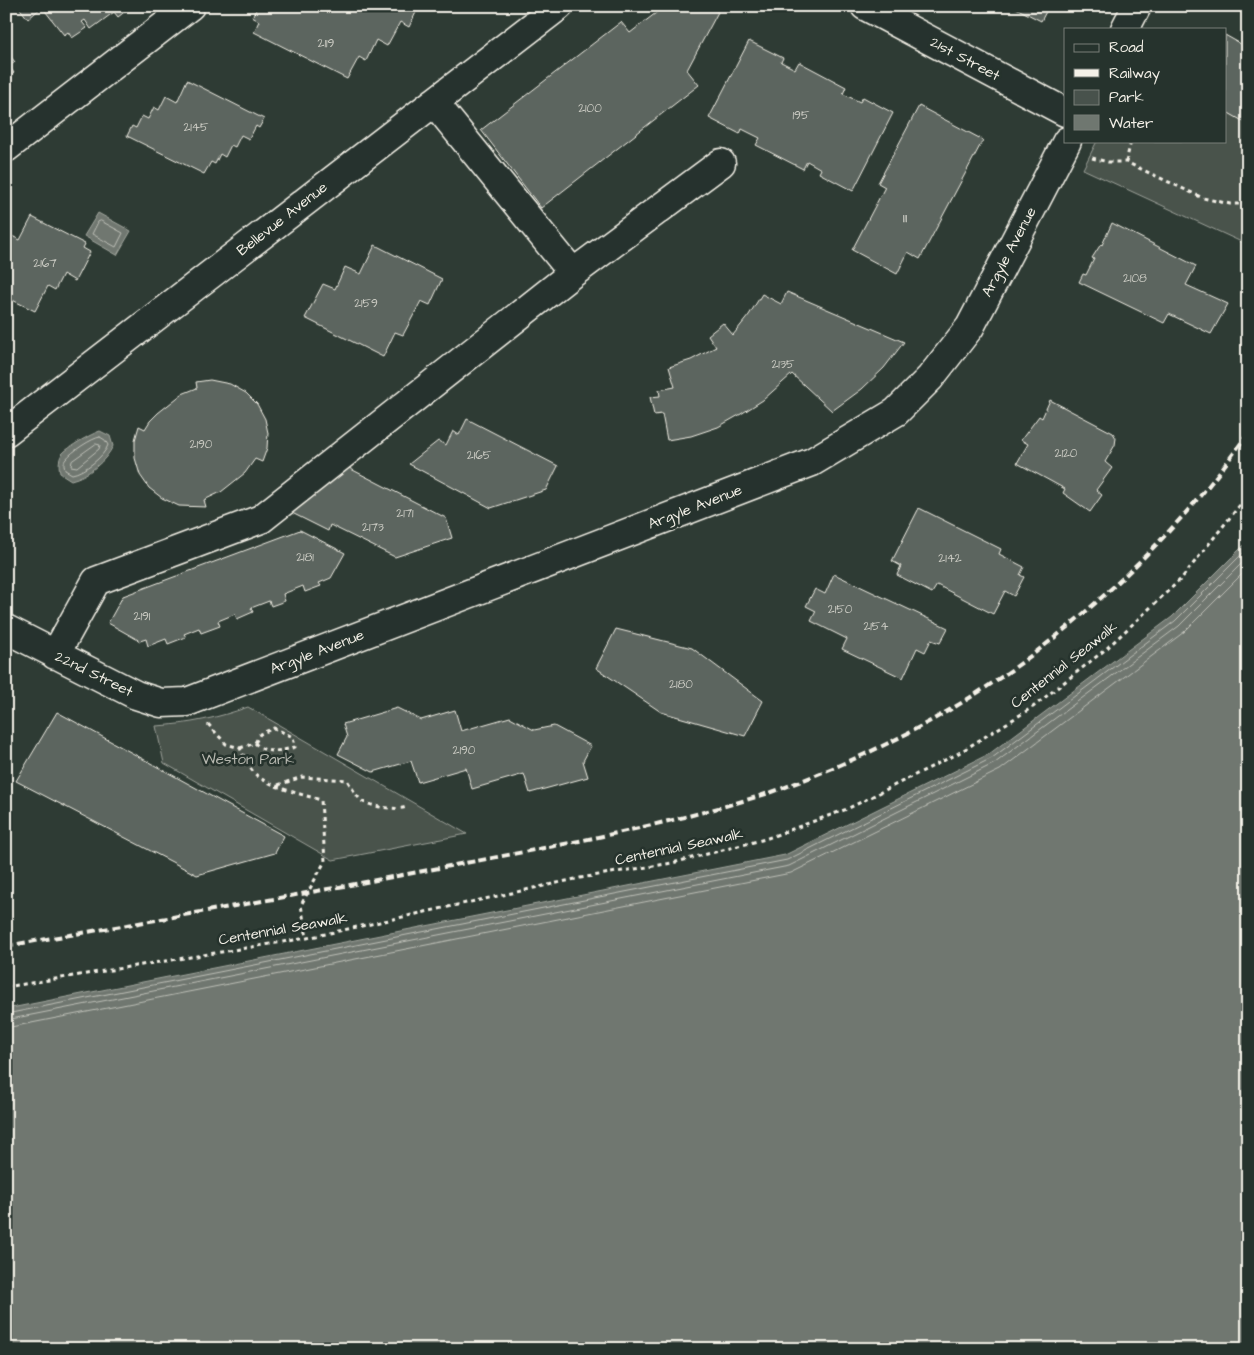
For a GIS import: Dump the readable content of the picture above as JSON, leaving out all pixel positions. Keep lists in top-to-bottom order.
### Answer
{
  "streets": {
    "street": [
      "21st Street",
      "Bellevue Avenue",
      "Argyle Avenue",
      "22nd Street"
    ],
    "path": ["Centennial Seawalk"]
  },
  "crossings": [
    ["Argyle Avenue", "22nd Street"]
  ],
  "parks": ["Weston Park"],
  "house_numbers": [
    "2119",
    "2100",
    "195",
    "2145",
    "111",
    "2167",
    "2108",
    "2159",
    "2135",
    "2190",
    "2120",
    "2165",
    "2171",
    "2173",
    "2181",
    "2142",
    "2150",
    "2191",
    "2154",
    "2180",
    "2190"
  ],
  "legend": [
    "Road",
    "Railway",
    "Park",
    "Water"
  ]
}
